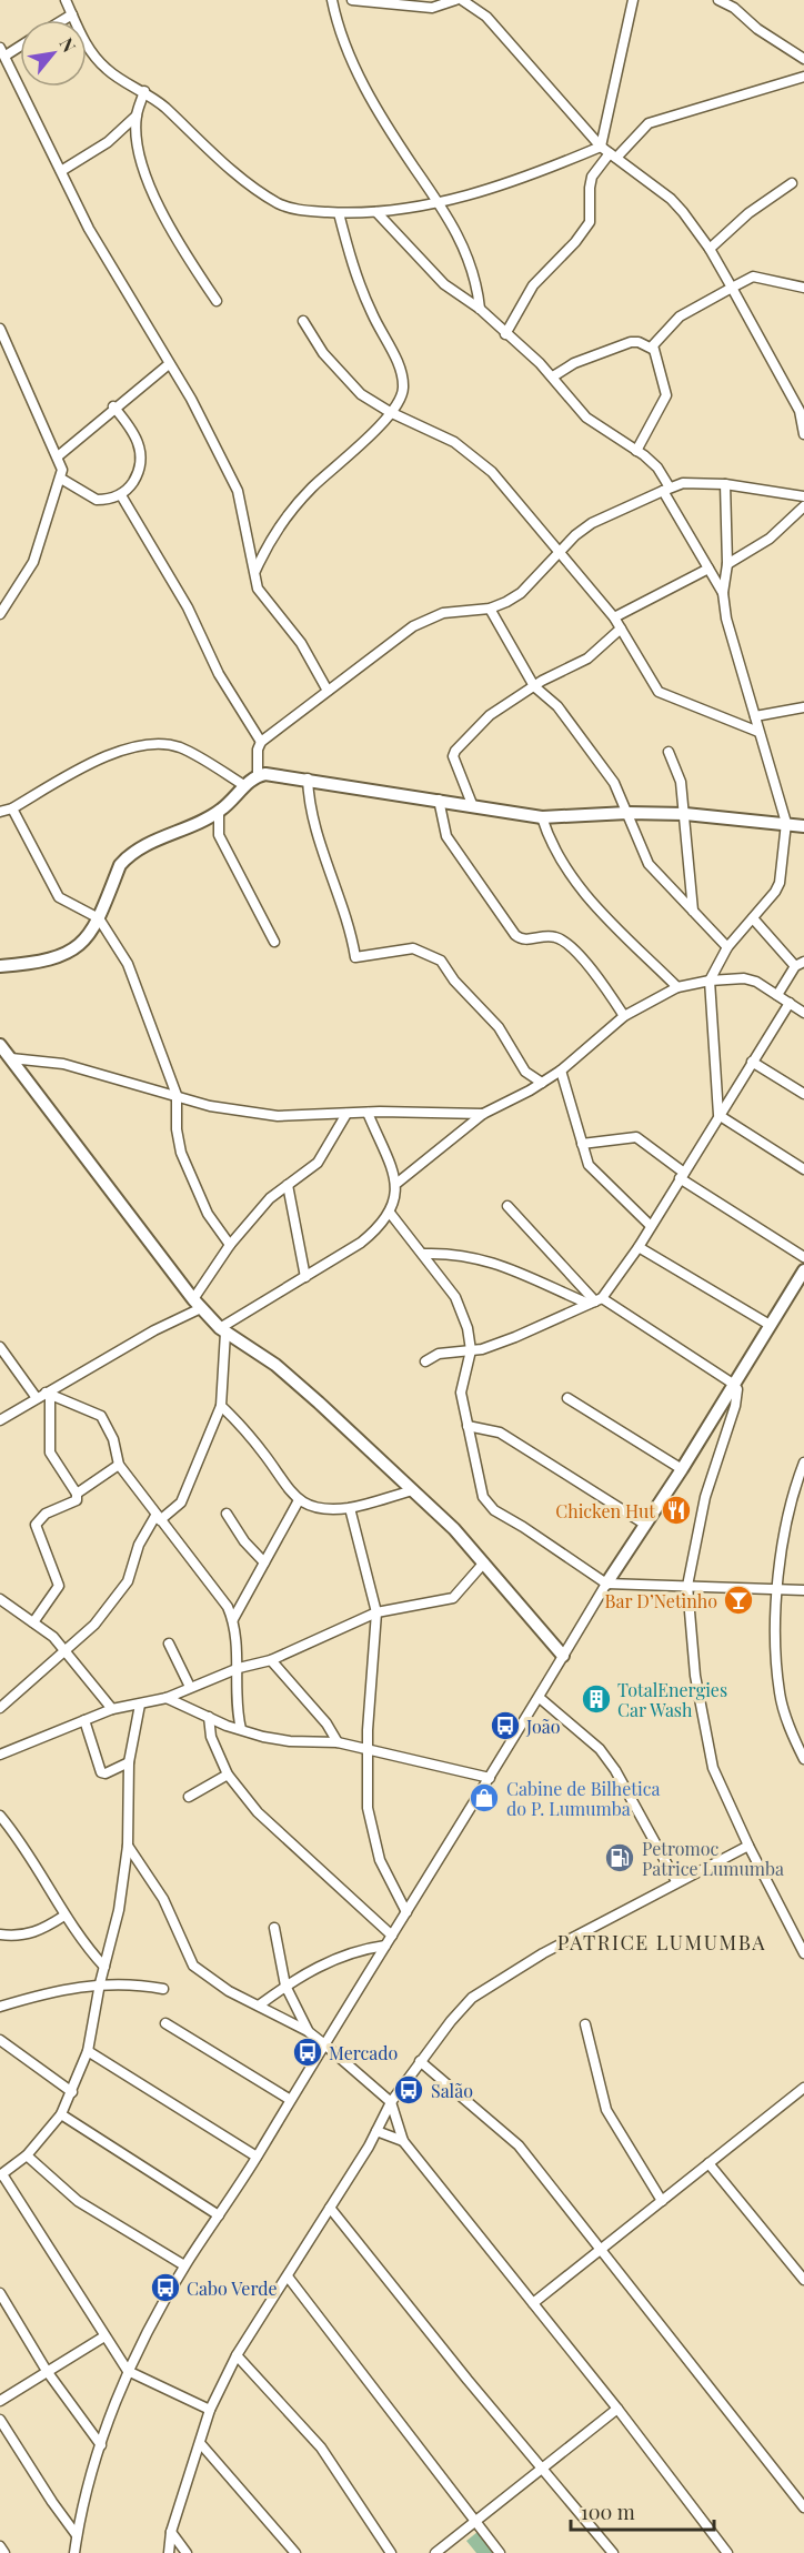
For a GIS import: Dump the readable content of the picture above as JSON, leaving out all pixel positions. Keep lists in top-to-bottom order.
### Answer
{
  "districts": ["PATRICE LUMUMBA"],
  "places": {
    "restaurant": ["Chicken Hut"],
    "bar": ["Bar D’Netinho"],
    "building": ["TotalEnergies Car Wash"],
    "bus stop": [
      "João",
      "Mercado",
      "Salão",
      "Cabo Verde"
    ],
    "shop": ["Cabine de Bilhetica do P. Lumumba"],
    "fuel station": ["Petromoc Patrice Lumumba"]
  },
  "scale_bar": "100 m",
  "north": "top right"
}
